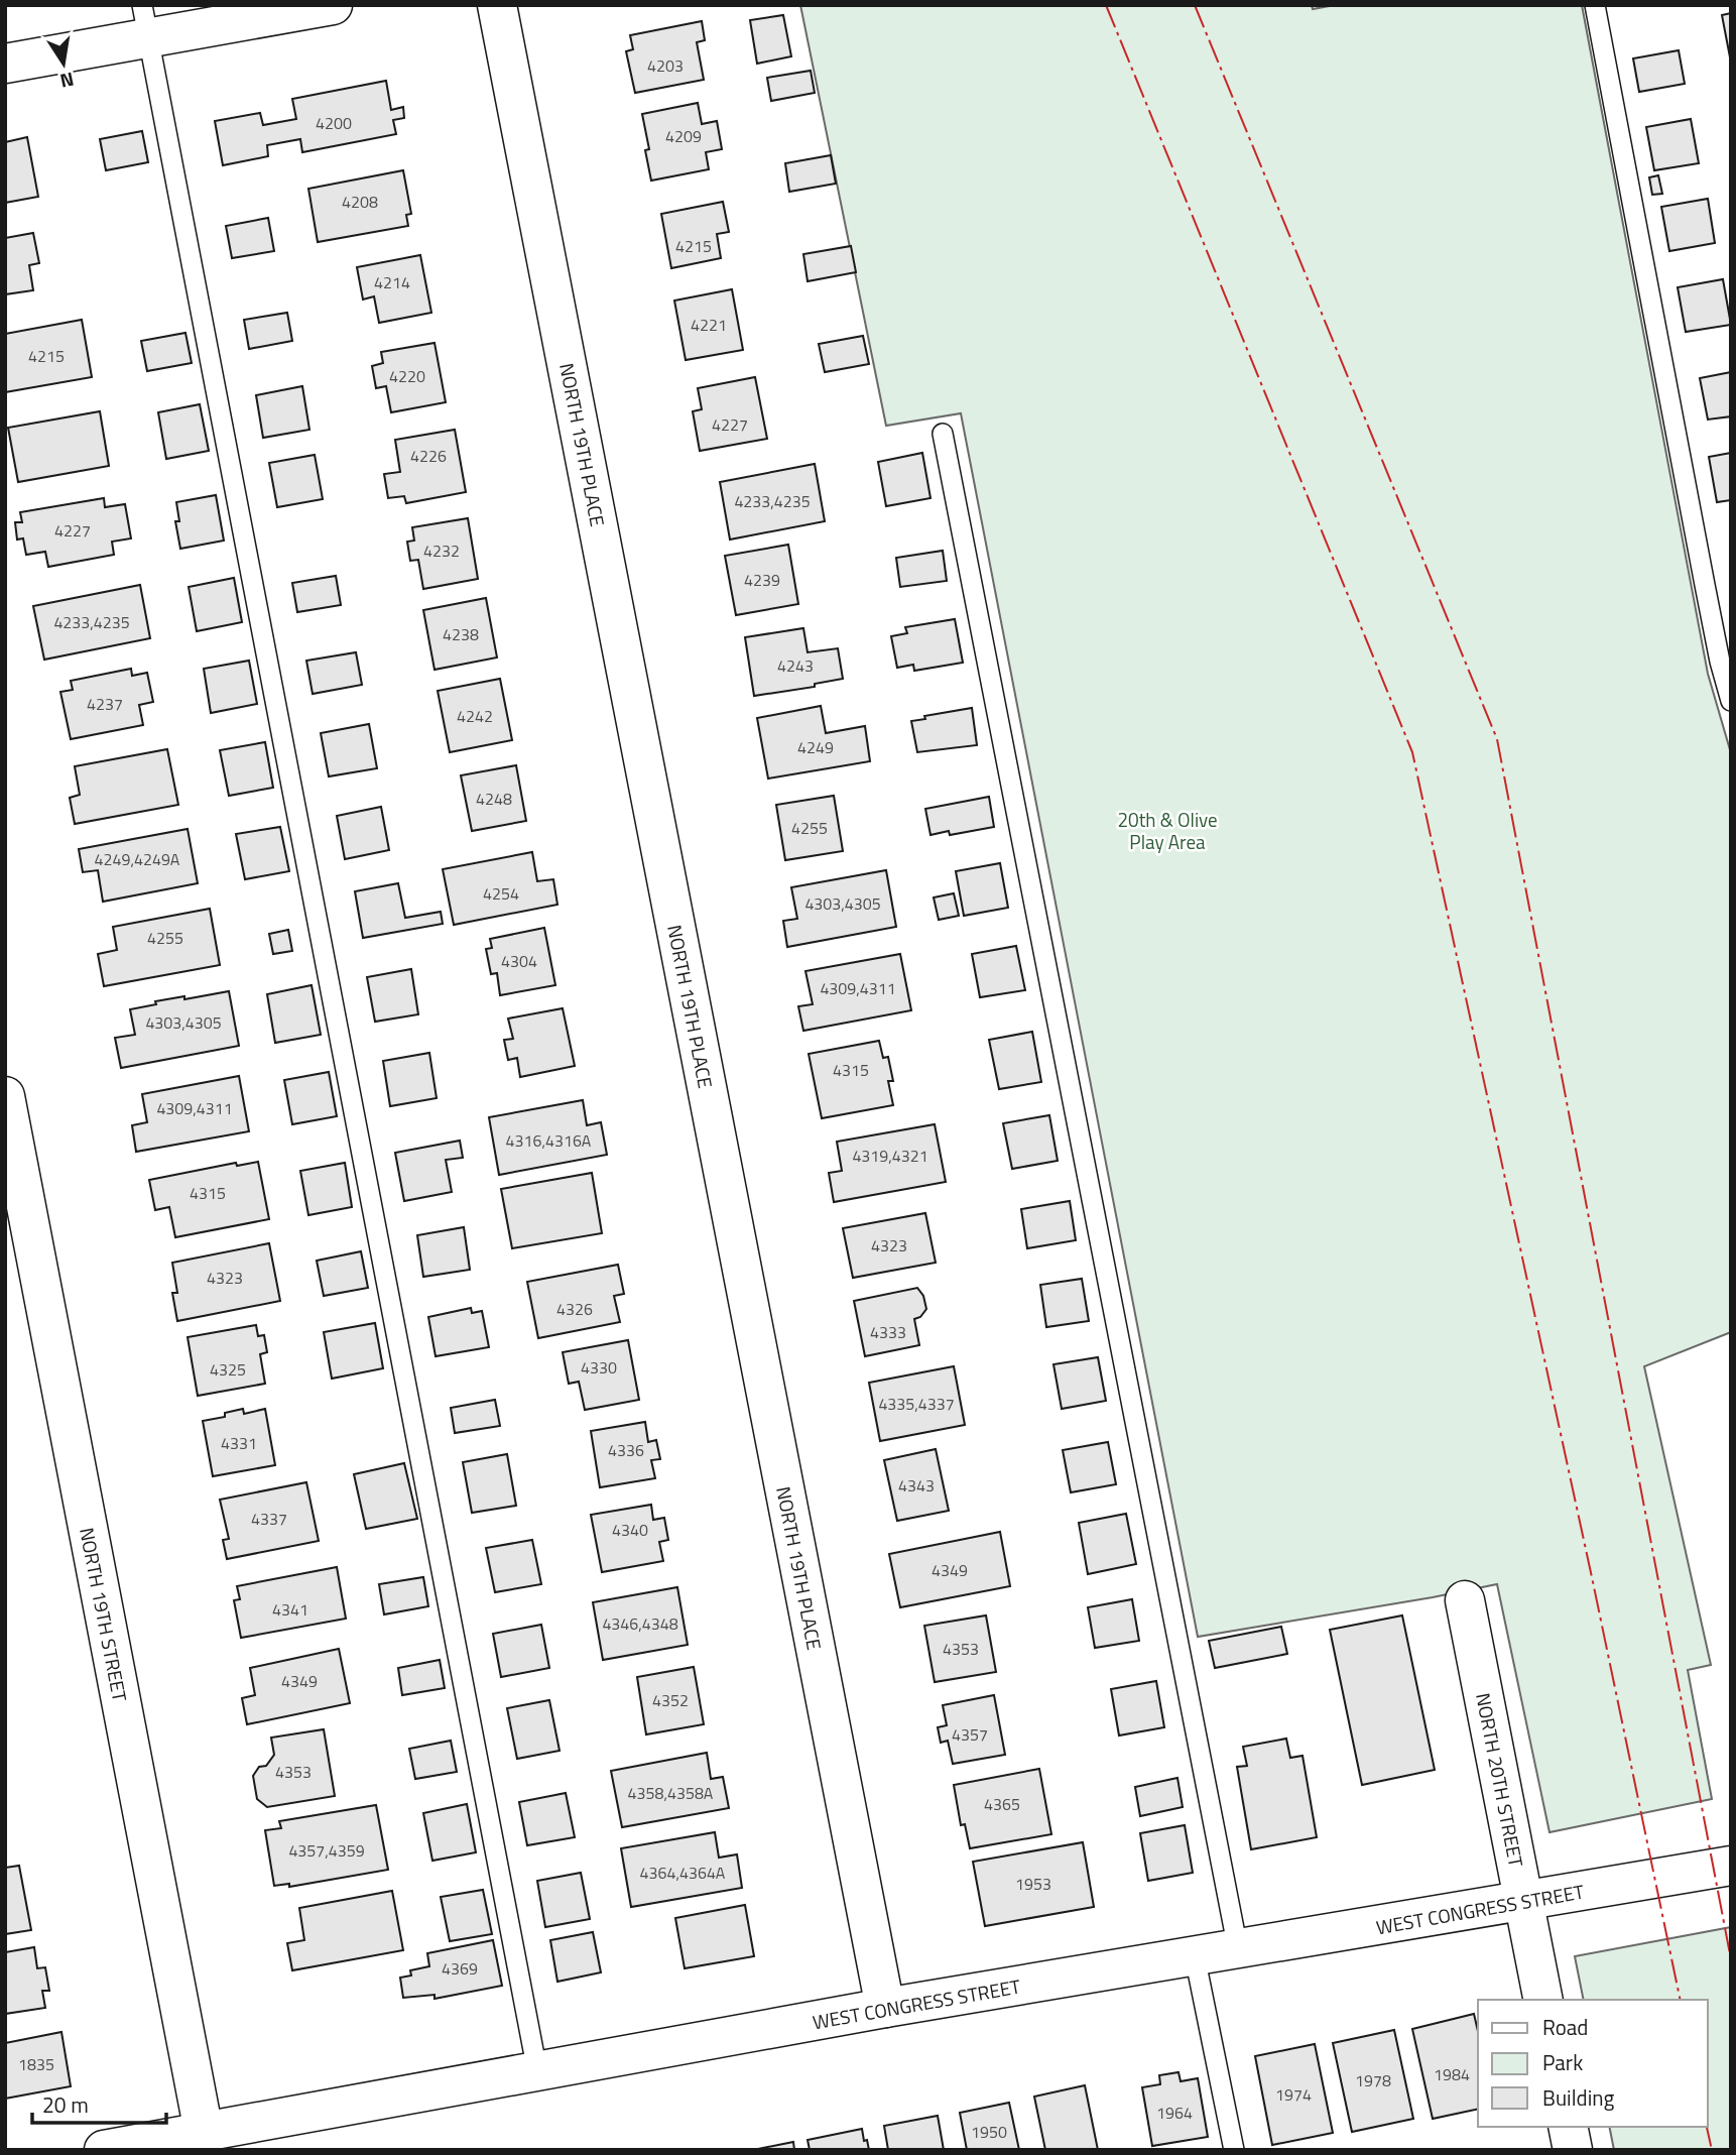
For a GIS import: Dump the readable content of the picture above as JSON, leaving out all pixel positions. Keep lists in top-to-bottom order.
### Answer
{
  "streets": {
    "street": [
      "NORTH 19TH PLACE",
      "NORTH 19TH STREET",
      "NORTH 20TH STREET",
      "WEST CONGRESS STREET"
    ]
  },
  "crossings": [
    ["NORTH 19TH PLACE", "WEST CONGRESS STREET"],
    ["NORTH 19TH STREET", "WEST CONGRESS STREET"],
    ["NORTH 20TH STREET", "WEST CONGRESS STREET"]
  ],
  "parks": ["20th & Olive Play Area"],
  "house_numbers": [
    "4203",
    "4200",
    "4209",
    "4208",
    "4215",
    "4214",
    "4221",
    "4215",
    "4220",
    "4227",
    "4226",
    "4233,4235",
    "4227",
    "4232",
    "4239",
    "4233,4235",
    "4238",
    "4243",
    "4237",
    "4242",
    "4249",
    "4248",
    "4255",
    "4249,4249A",
    "4254",
    "4303,4305",
    "4255",
    "4304",
    "4309,4311",
    "4303,4305",
    "4315",
    "4309,4311",
    "4316,4316A",
    "4319,4321",
    "4315",
    "4323",
    "4323",
    "4326",
    "4333",
    "4330",
    "4325",
    "4335,4337",
    "4331",
    "4336",
    "4343",
    "4337",
    "4340",
    "4349",
    "4341",
    "4346,4348",
    "4353",
    "4349",
    "4352",
    "4357",
    "4353",
    "4358,4358A",
    "4365",
    "4357,4359",
    "4364,4364A",
    "1953",
    "4369",
    "1835",
    "1984",
    "1978",
    "1974",
    "1964",
    "1950"
  ],
  "legend": ["Road", "Park", "Building"],
  "scale_bar": "20 m",
  "north": "bottom"
}
